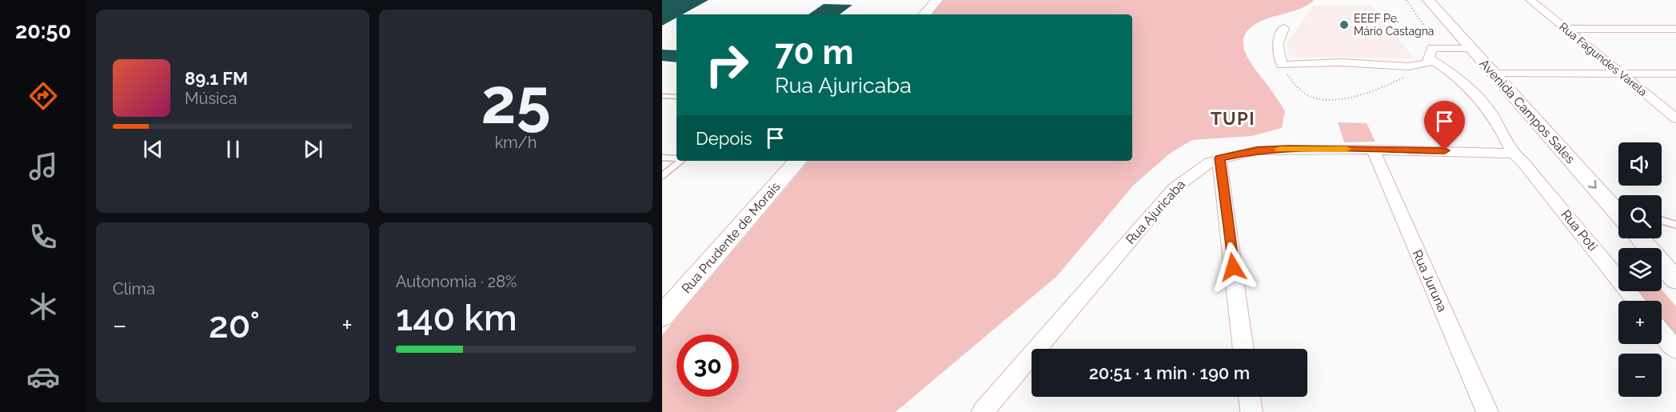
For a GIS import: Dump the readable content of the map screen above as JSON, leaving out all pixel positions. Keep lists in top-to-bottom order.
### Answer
{
  "streets": {
    "street": [
      "Rua Fagundes Varela",
      "Avenida Campos Sales",
      "Rua Ajuricaba",
      "Rua Poti",
      "Rua Prudente de Morais",
      "Rua Juruna"
    ]
  },
  "crossings": [
    ["Rua Ajuricaba", "Rua Poti"],
    ["Rua Ajuricaba", "Rua Juruna"]
  ],
  "one_way": ["Avenida Campos Sales"],
  "districts": ["TUPI"],
  "places": ["EEEF Pe. Mário Castagna"],
  "page": {
    "tabs": "20:50",
    "tile": [
      ["25", "km/h"],
      "Clima",
      ["Autonomia · 28%", "140 km"]
    ],
    "turn": ["70 m", "Rua Ajuricaba"],
    "song": ["89.1 FM", "Música"],
    "then": "Depois",
    "map_buttons": ["+", "−"],
    "heat": ["−", "20°", "+"],
    "limit": "30",
    "trip": "20:51 · 1 min · 190 m"
  }
}
